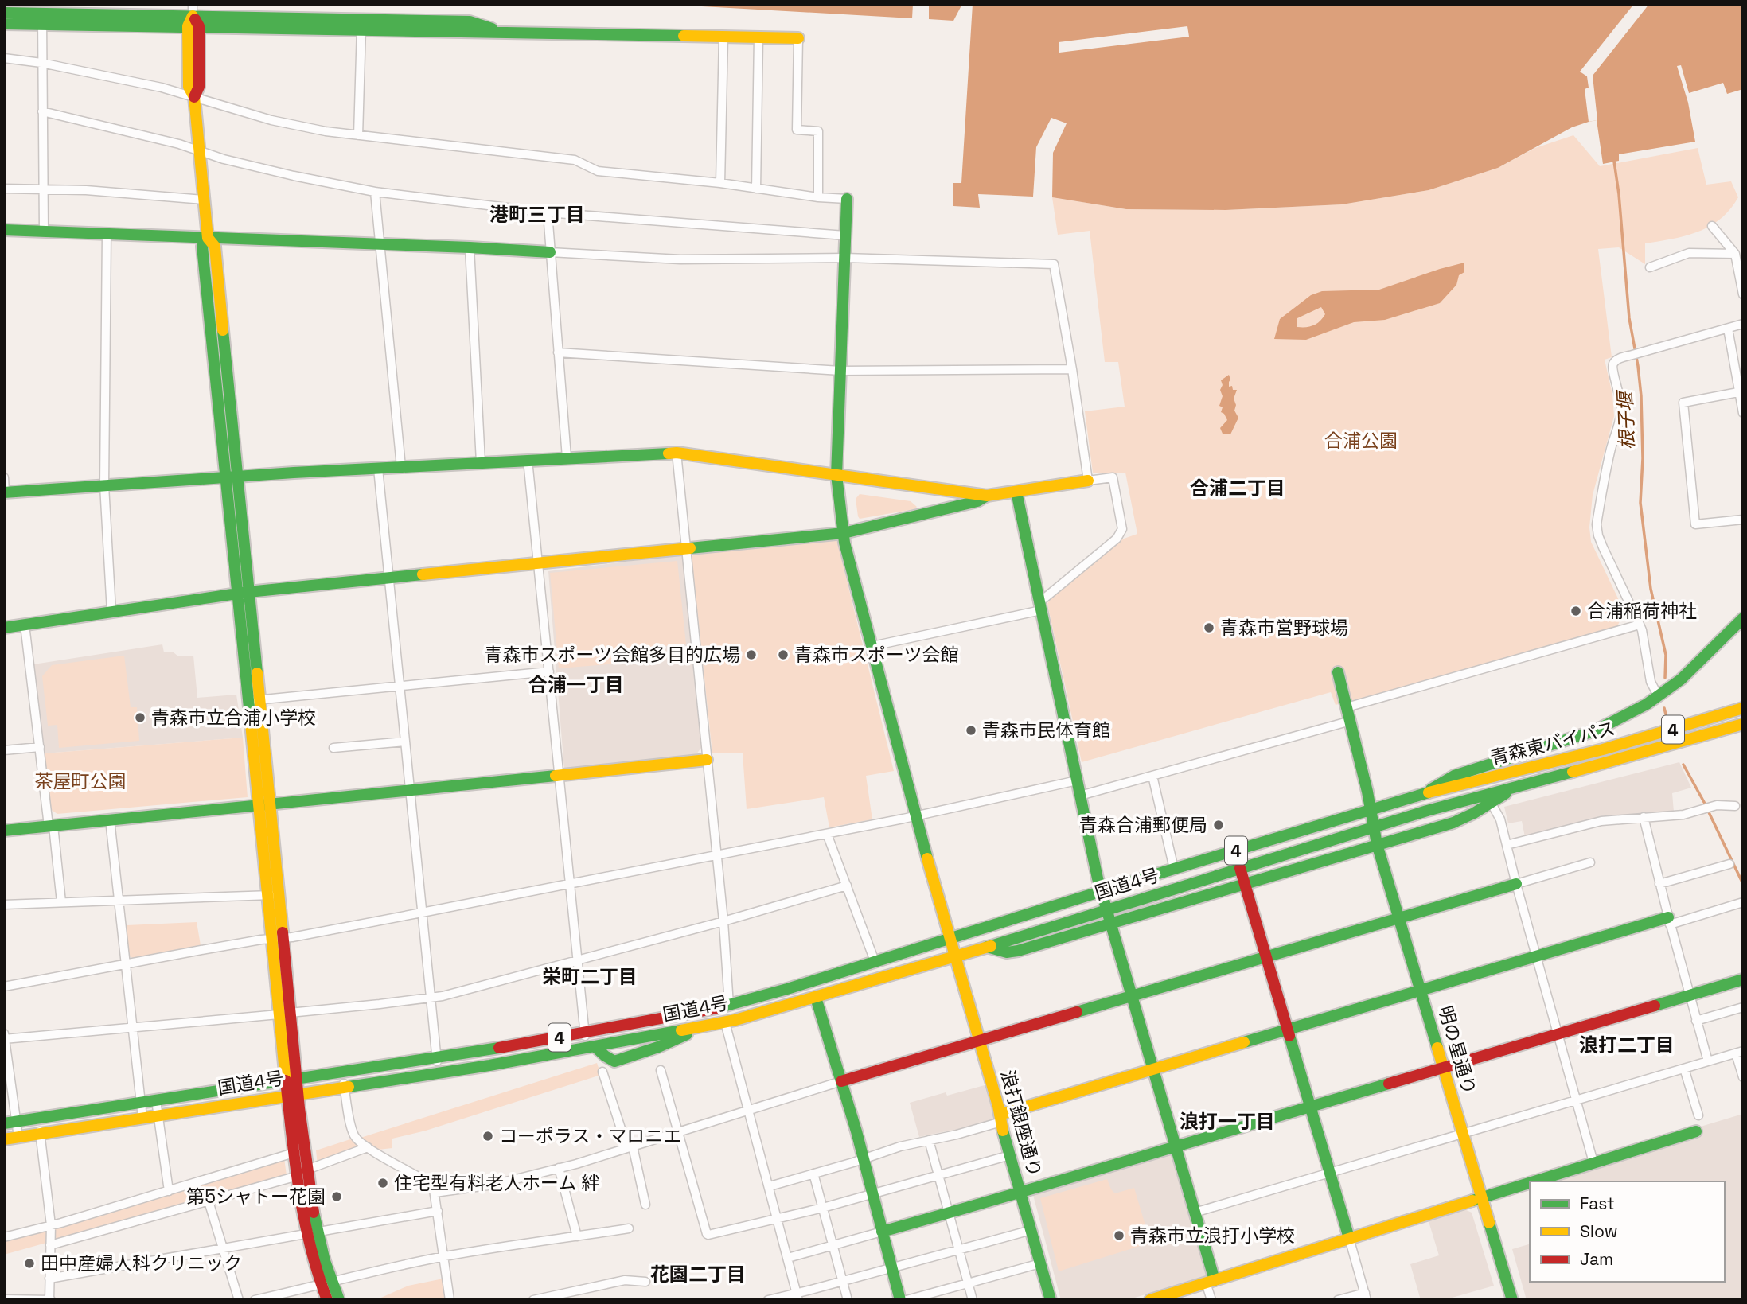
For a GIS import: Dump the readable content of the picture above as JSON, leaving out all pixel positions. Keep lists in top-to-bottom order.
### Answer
{
  "streets": {
    "main road": [
      "4",
      "青森東バイパス",
      "国道4号",
      "明の星通り",
      "浪打銀座通り"
    ]
  },
  "crossings": [
    ["青森東バイパス", "国道4号"],
    ["青森東バイパス", "明の星通り"],
    ["国道4号", "明の星通り"],
    ["国道4号", "浪打銀座通り"]
  ],
  "districts": [
    "港町三丁目",
    "合浦二丁目",
    "合浦一丁目",
    "栄町二丁目",
    "浪打二丁目",
    "浪打一丁目",
    "花園二丁目"
  ],
  "water": ["根子堰"],
  "parks": ["合浦公園", "茶屋町公園"],
  "places": [
    "合浦稲荷神社",
    "青森市営野球場",
    "青森市スポーツ会館多目的広場",
    "青森市スポーツ会館",
    "青森市立合浦小学校",
    "青森市民体育館",
    "青森合浦郵便局",
    "コーポラス・マロニエ",
    "住宅型有料老人ホーム 絆",
    "第5シャトー花園",
    "青森市立浪打小学校",
    "田中産婦人科クリニック"
  ],
  "legend": ["Fast", "Slow", "Jam"]
}
